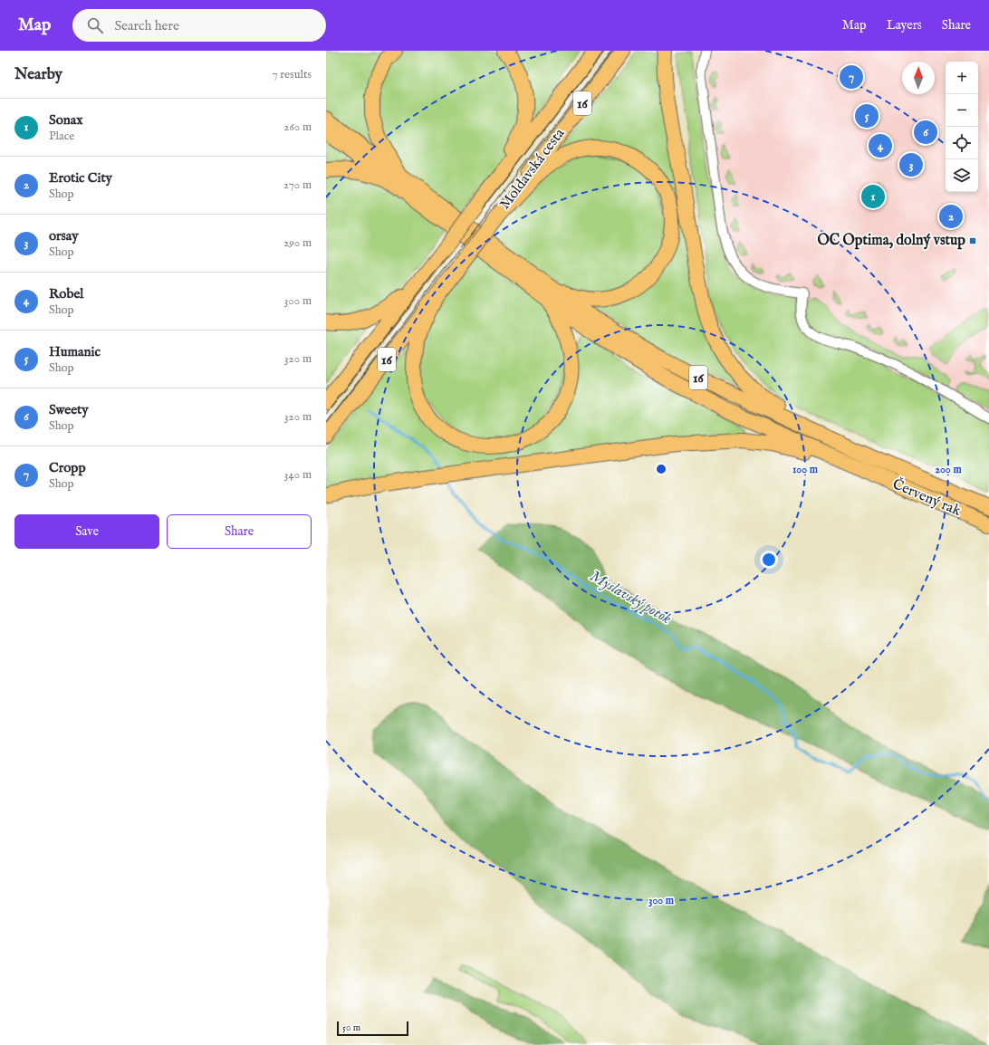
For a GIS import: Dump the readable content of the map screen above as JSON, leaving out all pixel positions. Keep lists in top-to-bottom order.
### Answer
{
  "streets": {
    "highway": ["16", "Moldavská cesta", "Červený rak"]
  },
  "crossings": [
    ["16", "Moldavská cesta"],
    ["16", "Červený rak"]
  ],
  "water": ["Myslavský potok"],
  "places": {
    "transit": ["OC Optima, dolný vstup"]
  },
  "scale_bar": "50 m",
  "north": "top",
  "page": {
    "header": "Map",
    "search": "Search here",
    "nav": ["Map", "Layers", "Share"],
    "heading": ["Nearby", "7 results"],
    "map_buttons": ["+", "−"],
    "pins": [
      "7",
      "5",
      "6",
      "4",
      "3",
      "1",
      "2"
    ],
    "list": [
      {
        "mark": "1",
        "name": "Sonax",
        "note": "Place",
        "value": "260 m"
      },
      {
        "mark": "2",
        "name": "Erotic City",
        "note": "Shop",
        "value": "270 m"
      },
      {
        "mark": "3",
        "name": "orsay",
        "note": "Shop",
        "value": "290 m"
      },
      {
        "mark": "4",
        "name": "Robel",
        "note": "Shop",
        "value": "300 m"
      },
      {
        "mark": "5",
        "name": "Humanic",
        "note": "Shop",
        "value": "320 m"
      },
      {
        "mark": "6",
        "name": "Sweety",
        "note": "Shop",
        "value": "320 m"
      },
      {
        "mark": "7",
        "name": "Cropp",
        "note": "Shop",
        "value": "340 m"
      }
    ],
    "buttons": ["Save", "Share"],
    "scale": "50 m"
  },
  "rings": ["100 m", "200 m", "300 m"]
}
